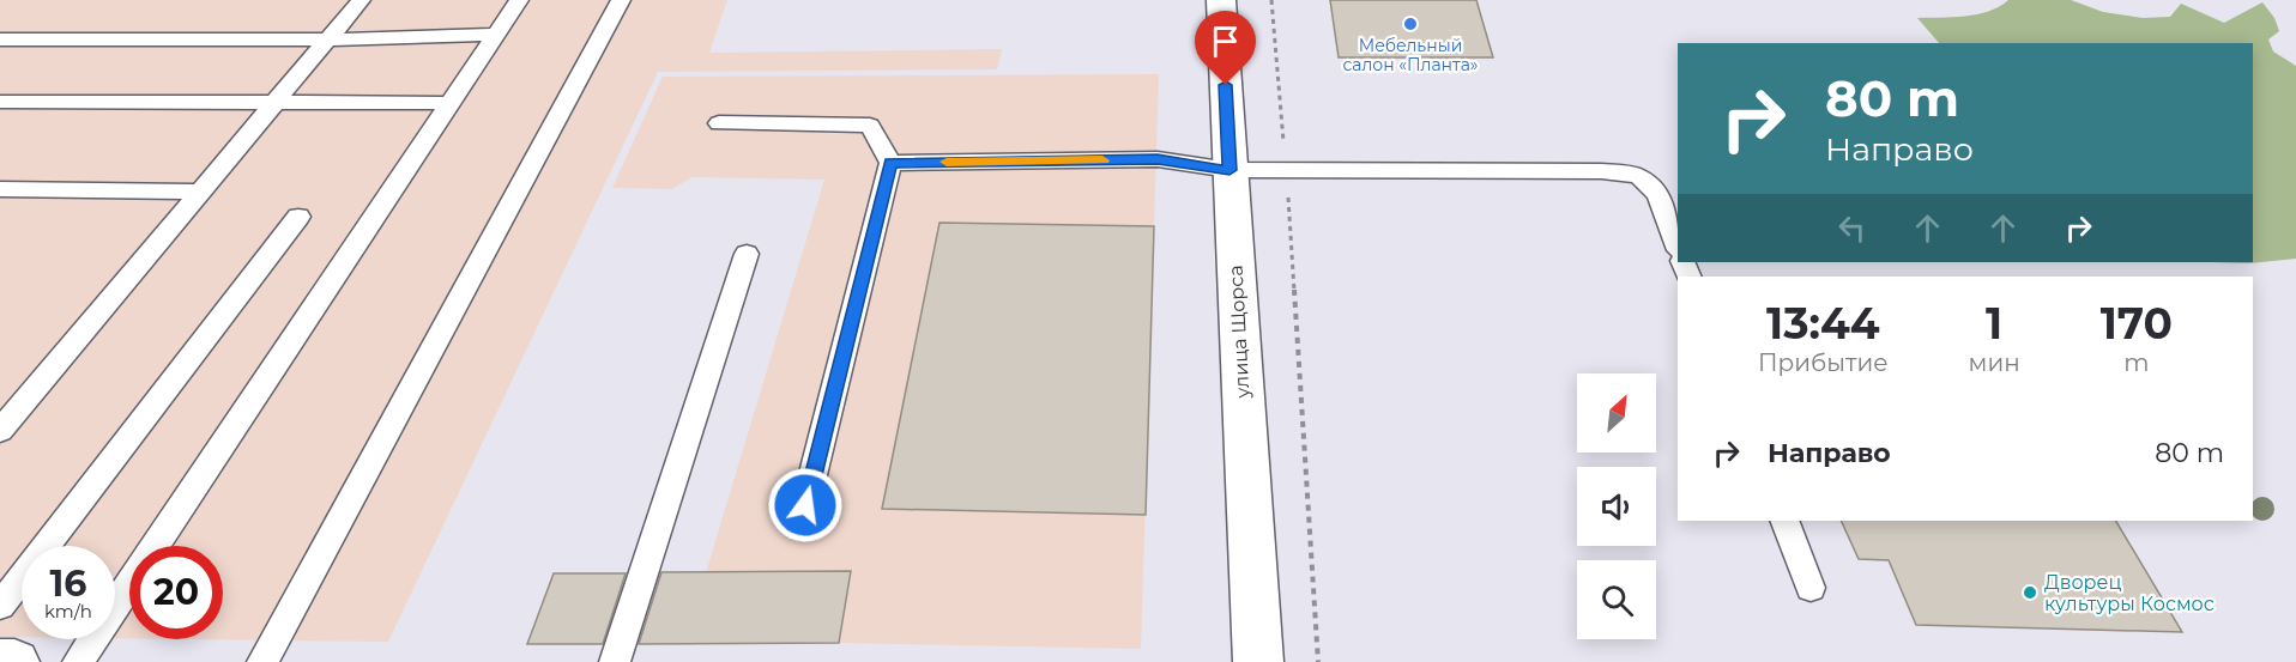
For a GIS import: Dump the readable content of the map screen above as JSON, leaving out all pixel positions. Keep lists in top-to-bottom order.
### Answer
{
  "streets": {
    "street": ["улица Щорса"]
  },
  "places": ["Мебельный салон «Планта»", "Дворец культуры Космос"],
  "north": "top right",
  "page": {
    "turn": ["80 m", "Направо"],
    "eta": [
      "13:44",
      "Прибытие",
      "1",
      "мин",
      "170",
      "m"
    ],
    "list": [
      {
        "name": "Направо",
        "value": "80 m"
      }
    ],
    "speed": "16 km/h",
    "limit": "20"
  }
}
